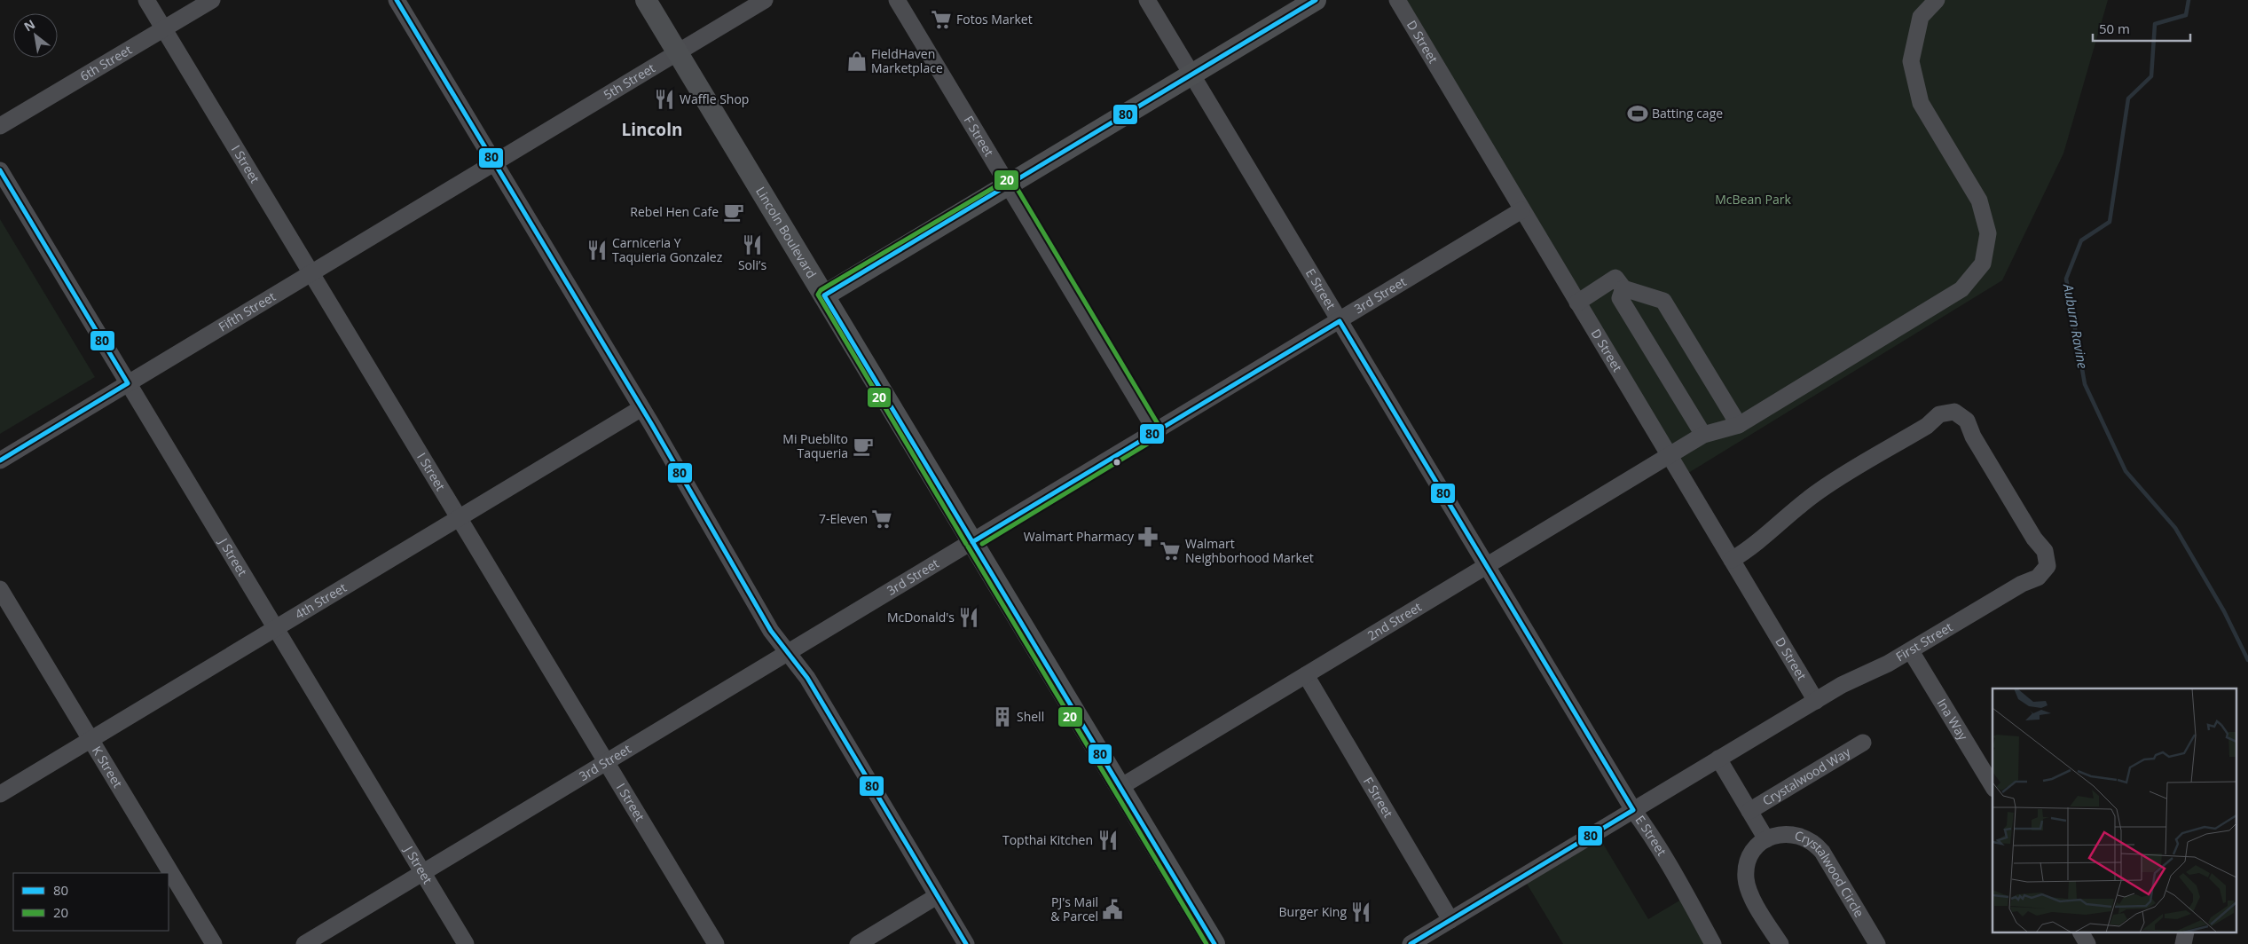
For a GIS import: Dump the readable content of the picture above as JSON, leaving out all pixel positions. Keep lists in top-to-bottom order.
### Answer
{
  "streets": {
    "main road": ["Lincoln Boulevard"],
    "street": [
      "D Street",
      "6th Street",
      "5th Street",
      "F Street",
      "I Street",
      "E Street",
      "3rd Street",
      "Fifth Street",
      "J Street",
      "4th Street",
      "2nd Street",
      "First Street",
      "Ina Way",
      "K Street",
      "Crystalwood Way",
      "Crystalwood Circle"
    ]
  },
  "crossings": [
    ["D Street", "3rd Street"],
    ["D Street", "2nd Street"],
    ["D Street", "First Street"],
    ["6th Street", "I Street"],
    ["5th Street", "Lincoln Boulevard"],
    ["5th Street", "Fifth Street"],
    ["F Street", "3rd Street"],
    ["F Street", "2nd Street"],
    ["F Street", "First Street"],
    ["I Street", "3rd Street"],
    ["I Street", "Fifth Street"],
    ["I Street", "4th Street"],
    ["Lincoln Boulevard", "3rd Street"],
    ["Lincoln Boulevard", "2nd Street"],
    ["E Street", "3rd Street"],
    ["E Street", "2nd Street"],
    ["E Street", "First Street"],
    ["3rd Street", "J Street"],
    ["Fifth Street", "J Street"],
    ["J Street", "4th Street"],
    ["4th Street", "K Street"],
    ["First Street", "Ina Way"]
  ],
  "districts": ["Lincoln"],
  "water": ["Auburn Ravine"],
  "parks": ["McBean Park"],
  "places": {
    "supermarket": ["Fotos Market", "7-Eleven", "Walmart Neighborhood Market"],
    "shop": ["FieldHaven Marketplace"],
    "restaurant": [
      "Waffle Shop",
      "Soli’s",
      "Carniceria Y Taquieria Gonzalez",
      "McDonald's",
      "Topthai Kitchen",
      "Burger King"
    ],
    "sports": ["Batting cage"],
    "cafe": ["Rebel Hen Cafe", "Mi Pueblito Taqueria"],
    "pharmacy": ["Walmart Pharmacy"],
    "building": ["Shell"],
    "public building": ["PJ's Mail & Parcel"]
  },
  "lines": ["transit line 80", "transit line 20"],
  "legend": ["80", "20"],
  "scale_bar": "50 m",
  "north": "top left"
}
